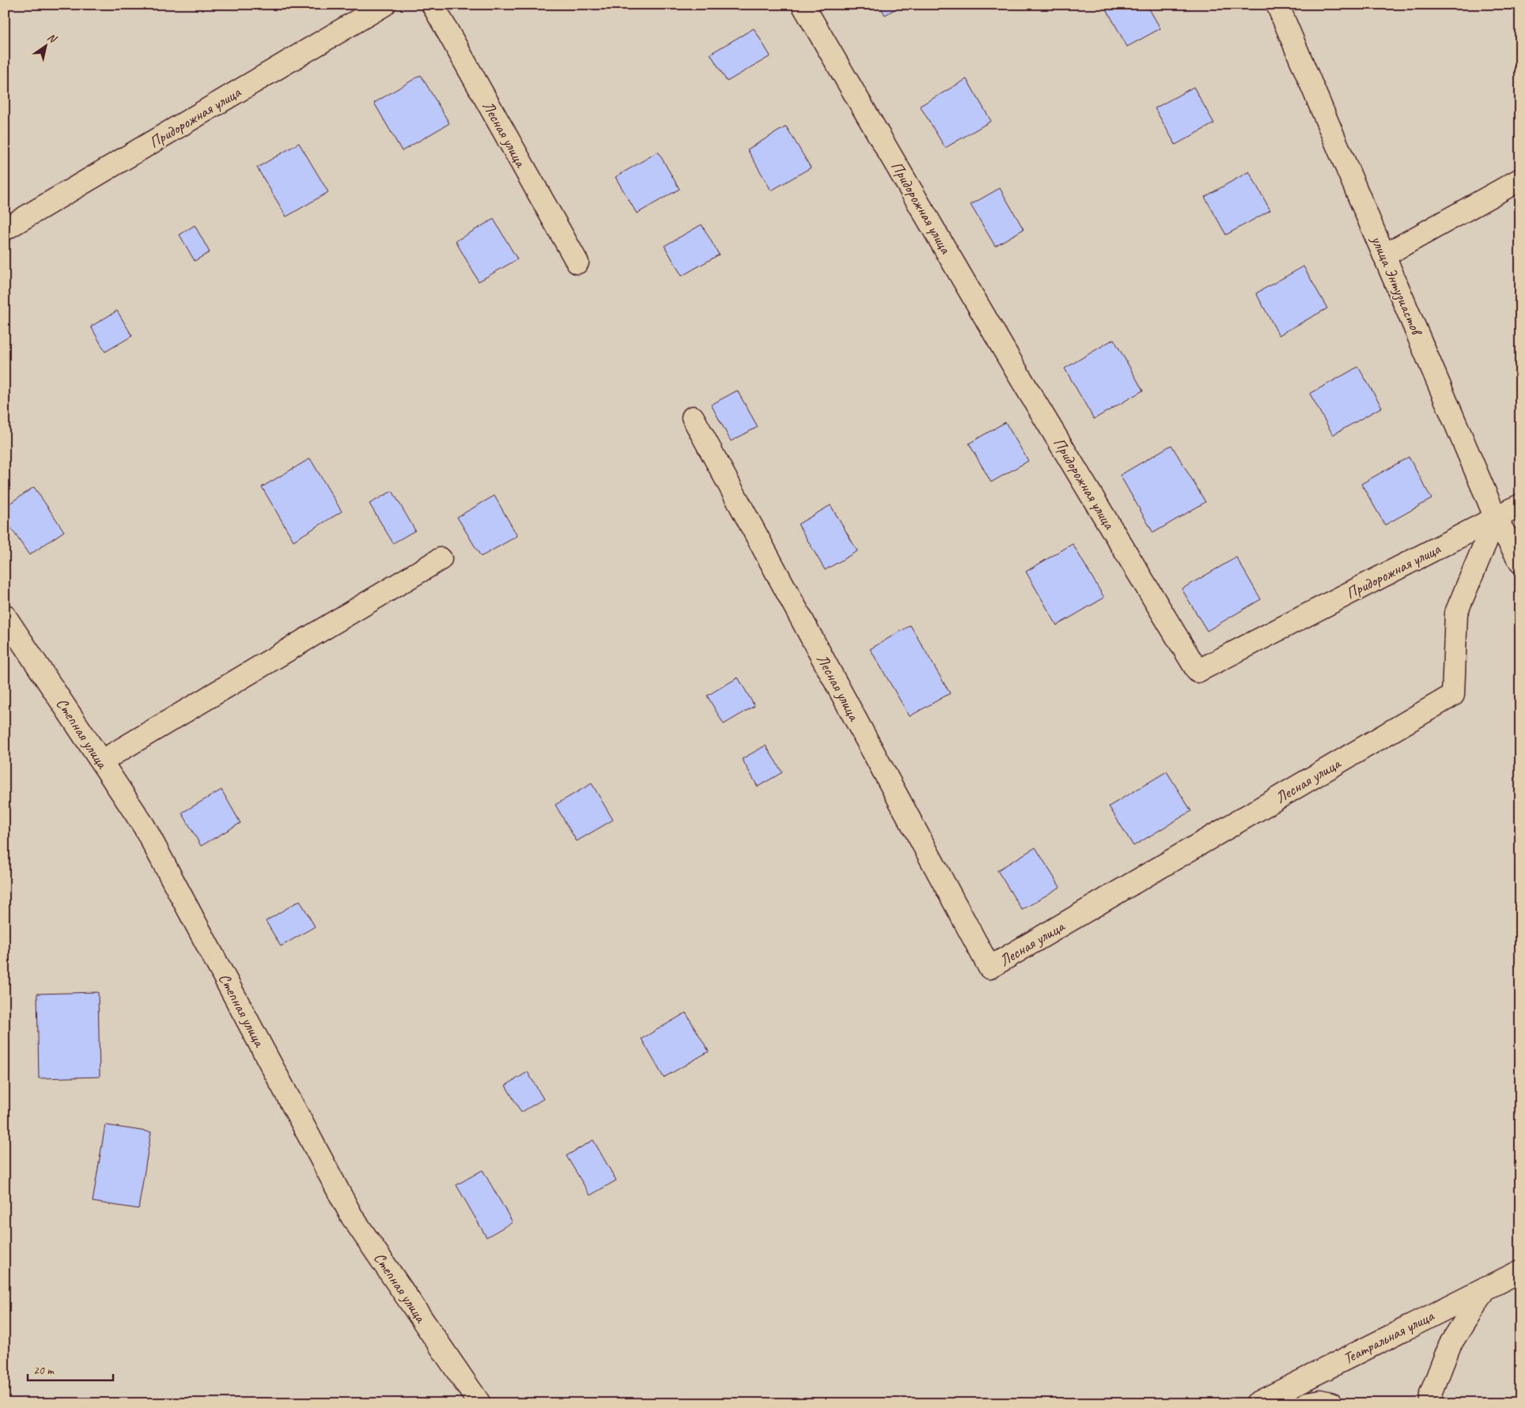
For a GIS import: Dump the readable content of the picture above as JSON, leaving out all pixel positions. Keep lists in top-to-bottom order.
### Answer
{
  "streets": {
    "street": [
      "Придорожная улица",
      "Лесная улица",
      "улица Энтузиастов",
      "Степная улица",
      "Театральная улица"
    ]
  },
  "crossings": [
    ["Придорожная улица", "Лесная улица"],
    ["Придорожная улица", "улица Энтузиастов"],
    ["Лесная улица", "улица Энтузиастов"]
  ],
  "scale_bar": "20 m",
  "north": "top right"
}
